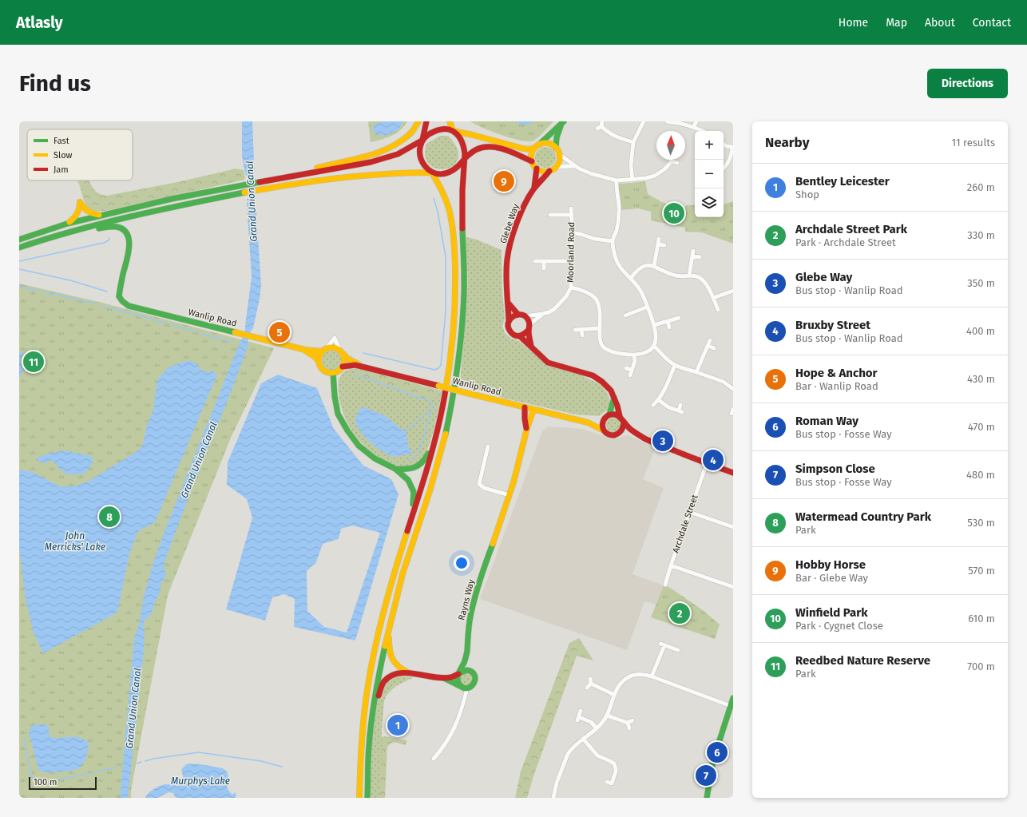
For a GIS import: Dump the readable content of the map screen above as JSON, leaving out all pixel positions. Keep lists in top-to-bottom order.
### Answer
{
  "streets": {
    "main road": ["Glebe Way", "Wanlip Road", "Rayns Way"],
    "street": ["Moorland Road", "Archdale Street"]
  },
  "crossings": [
    ["Glebe Way", "Moorland Road"],
    ["Wanlip Road", "Rayns Way"]
  ],
  "water": ["Grand Union Canal", "John Merricks' Lake", "Murphys Lake"],
  "legend": ["Fast", "Slow", "Jam"],
  "scale_bar": "100 m",
  "north": "top",
  "page": {
    "header": "Atlasly",
    "nav": [
      "Home",
      "Map",
      "About",
      "Contact"
    ],
    "buttons": "Directions",
    "title": "Find us",
    "heading": ["Nearby", "11 results"],
    "map_buttons": ["+", "−"],
    "list": [
      {
        "mark": "1",
        "name": "Bentley Leicester",
        "note": "Shop",
        "value": "260 m"
      },
      {
        "mark": "2",
        "name": "Archdale Street Park",
        "note": "Park · Archdale Street",
        "value": "330 m"
      },
      {
        "mark": "3",
        "name": "Glebe Way",
        "note": "Bus stop · Wanlip Road",
        "value": "350 m"
      },
      {
        "mark": "4",
        "name": "Bruxby Street",
        "note": "Bus stop · Wanlip Road",
        "value": "400 m"
      },
      {
        "mark": "5",
        "name": "Hope & Anchor",
        "note": "Bar · Wanlip Road",
        "value": "430 m"
      },
      {
        "mark": "6",
        "name": "Roman Way",
        "note": "Bus stop · Fosse Way",
        "value": "470 m"
      },
      {
        "mark": "7",
        "name": "Simpson Close",
        "note": "Bus stop · Fosse Way",
        "value": "480 m"
      },
      {
        "mark": "8",
        "name": "Watermead Country Park",
        "note": "Park",
        "value": "530 m"
      },
      {
        "mark": "9",
        "name": "Hobby Horse",
        "note": "Bar · Glebe Way",
        "value": "570 m"
      },
      {
        "mark": "10",
        "name": "Winfield Park",
        "note": "Park · Cygnet Close",
        "value": "610 m"
      },
      {
        "mark": "11",
        "name": "Reedbed Nature Reserve",
        "note": "Park",
        "value": "700 m"
      }
    ],
    "pins": [
      "9",
      "10",
      "5",
      "11",
      "3",
      "4",
      "8",
      "2",
      "1",
      "6",
      "7"
    ],
    "scale": "100 m"
  }
}
